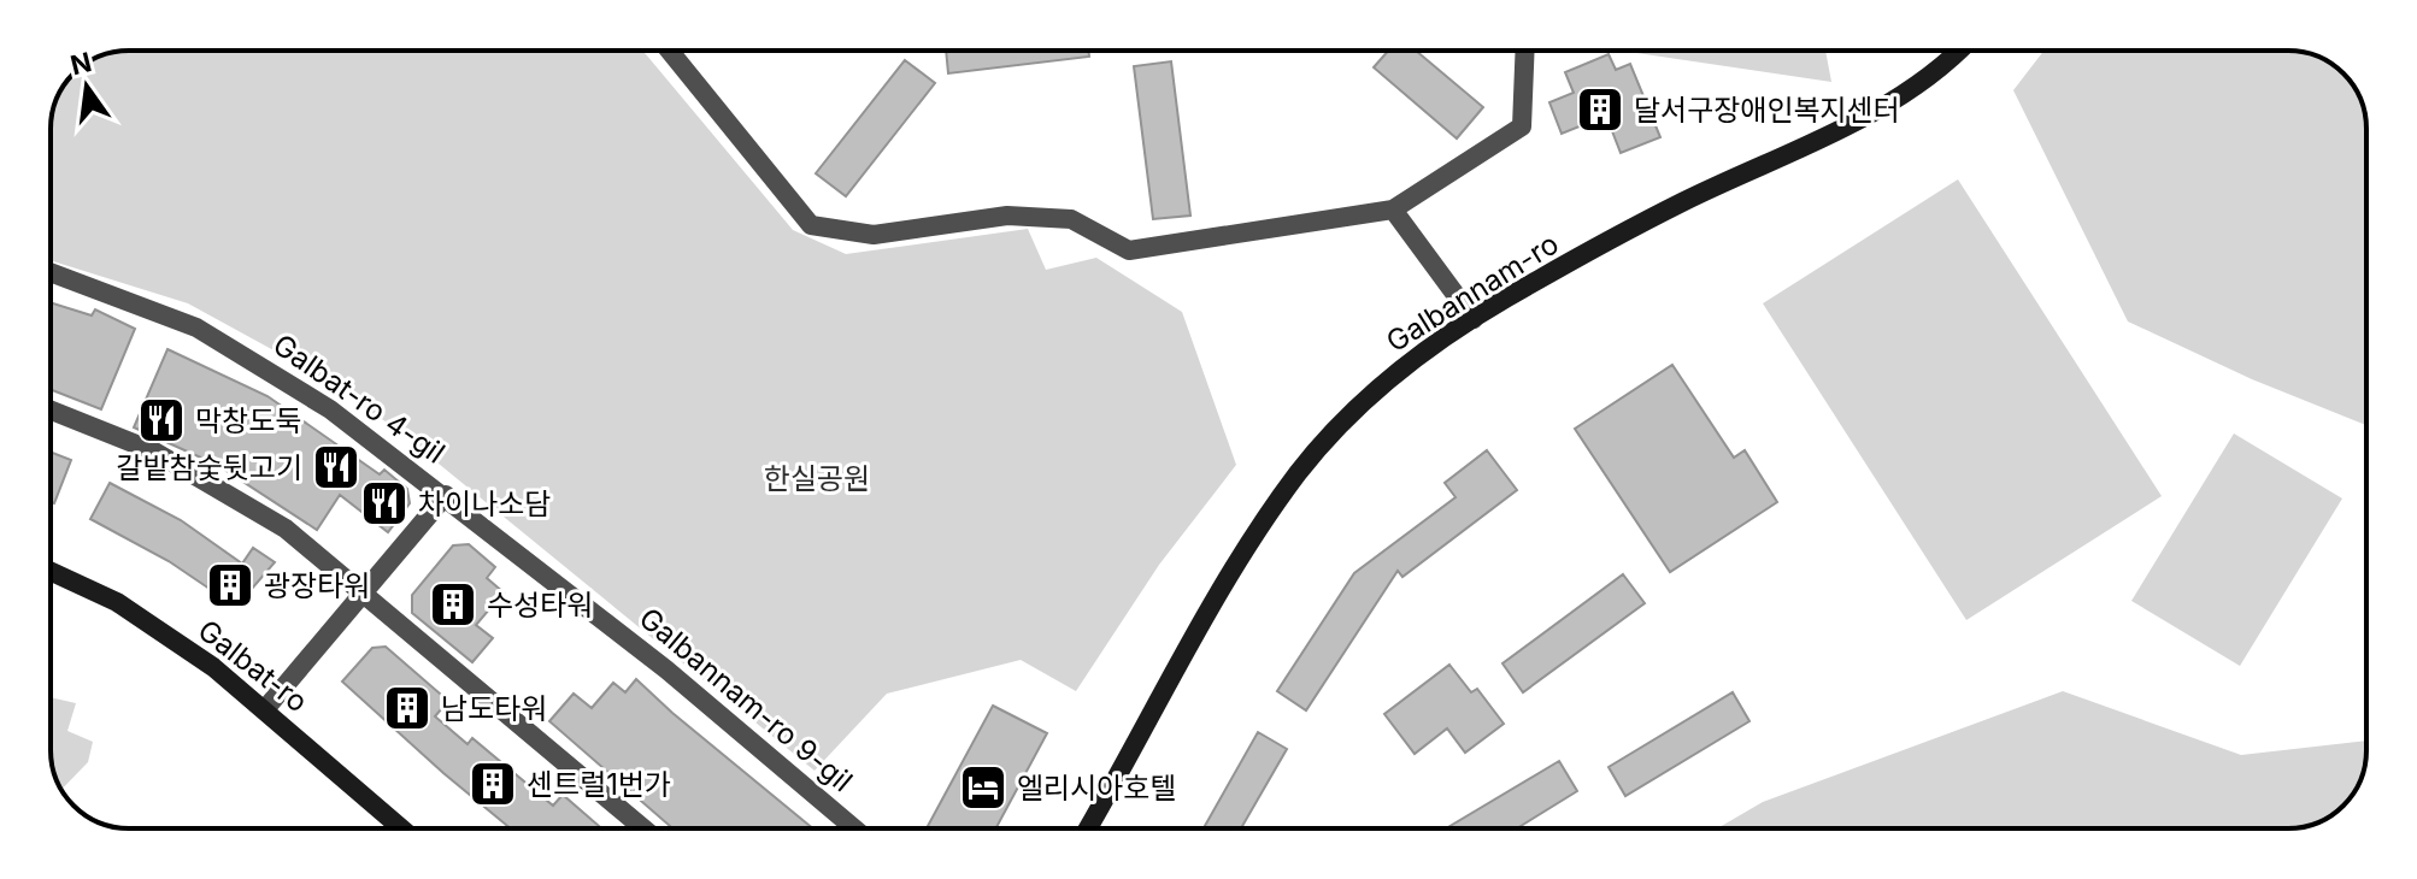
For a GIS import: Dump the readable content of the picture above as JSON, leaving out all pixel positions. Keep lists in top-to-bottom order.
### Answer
{
  "streets": {
    "main road": ["Galbannam-ro", "Galbat-ro"],
    "street": ["Galbat-ro 4-gil", "Galbannam-ro 9-gil"]
  },
  "crossings": [
    ["Galbat-ro 4-gil", "Galbat-ro"],
    ["Galbat-ro 4-gil", "Galbannam-ro 9-gil"]
  ],
  "parks": ["한실공원"],
  "places": {
    "building": [
      "달서구장애인복지센터",
      "광장타워",
      "수성타워",
      "남도타워",
      "센트럴1번가"
    ],
    "restaurant": ["막창도둑", "갈밭참숯뒷고기", "차이나소담"],
    "hotel": ["엘리시아호텔"]
  },
  "north": "top"
}
